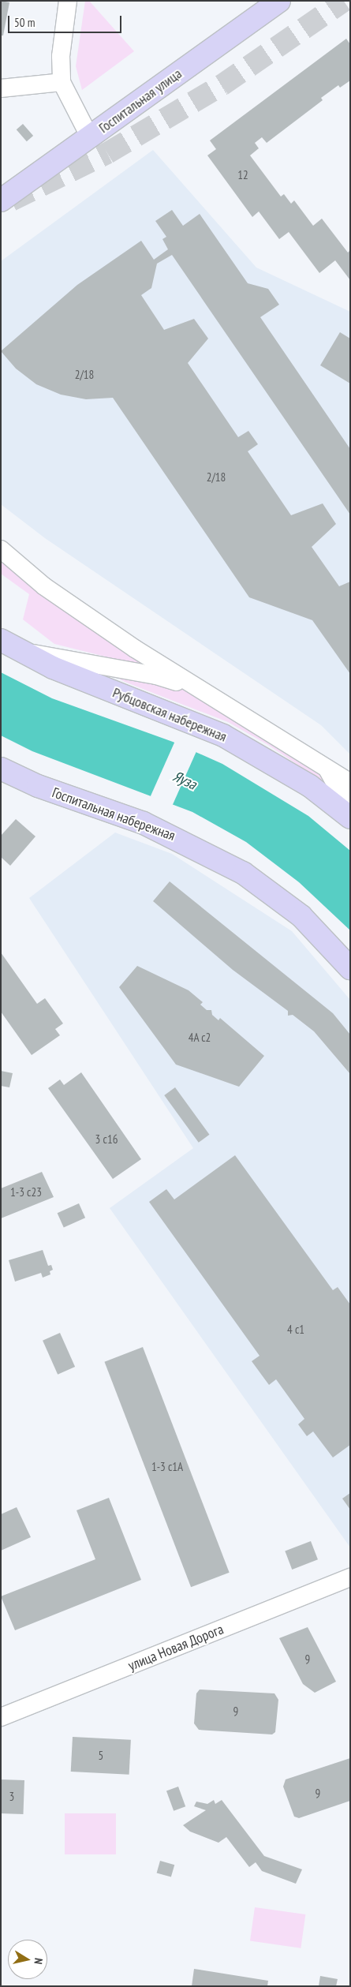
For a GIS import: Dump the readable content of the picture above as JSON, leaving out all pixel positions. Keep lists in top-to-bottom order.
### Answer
{
  "streets": {
    "main road": ["Госпитальная улица", "Рубцовская набережная", "Госпитальная набережная"],
    "street": ["улица Новая Дорога"]
  },
  "water": ["Яуза"],
  "house_numbers": [
    "12",
    "2/18",
    "2/18",
    "4А с2",
    "3 с16",
    "1-3 с23",
    "4 с1",
    "1-3 с1А",
    "9",
    "9",
    "5",
    "9",
    "3"
  ],
  "scale_bar": "50 m",
  "north": "right"
}
